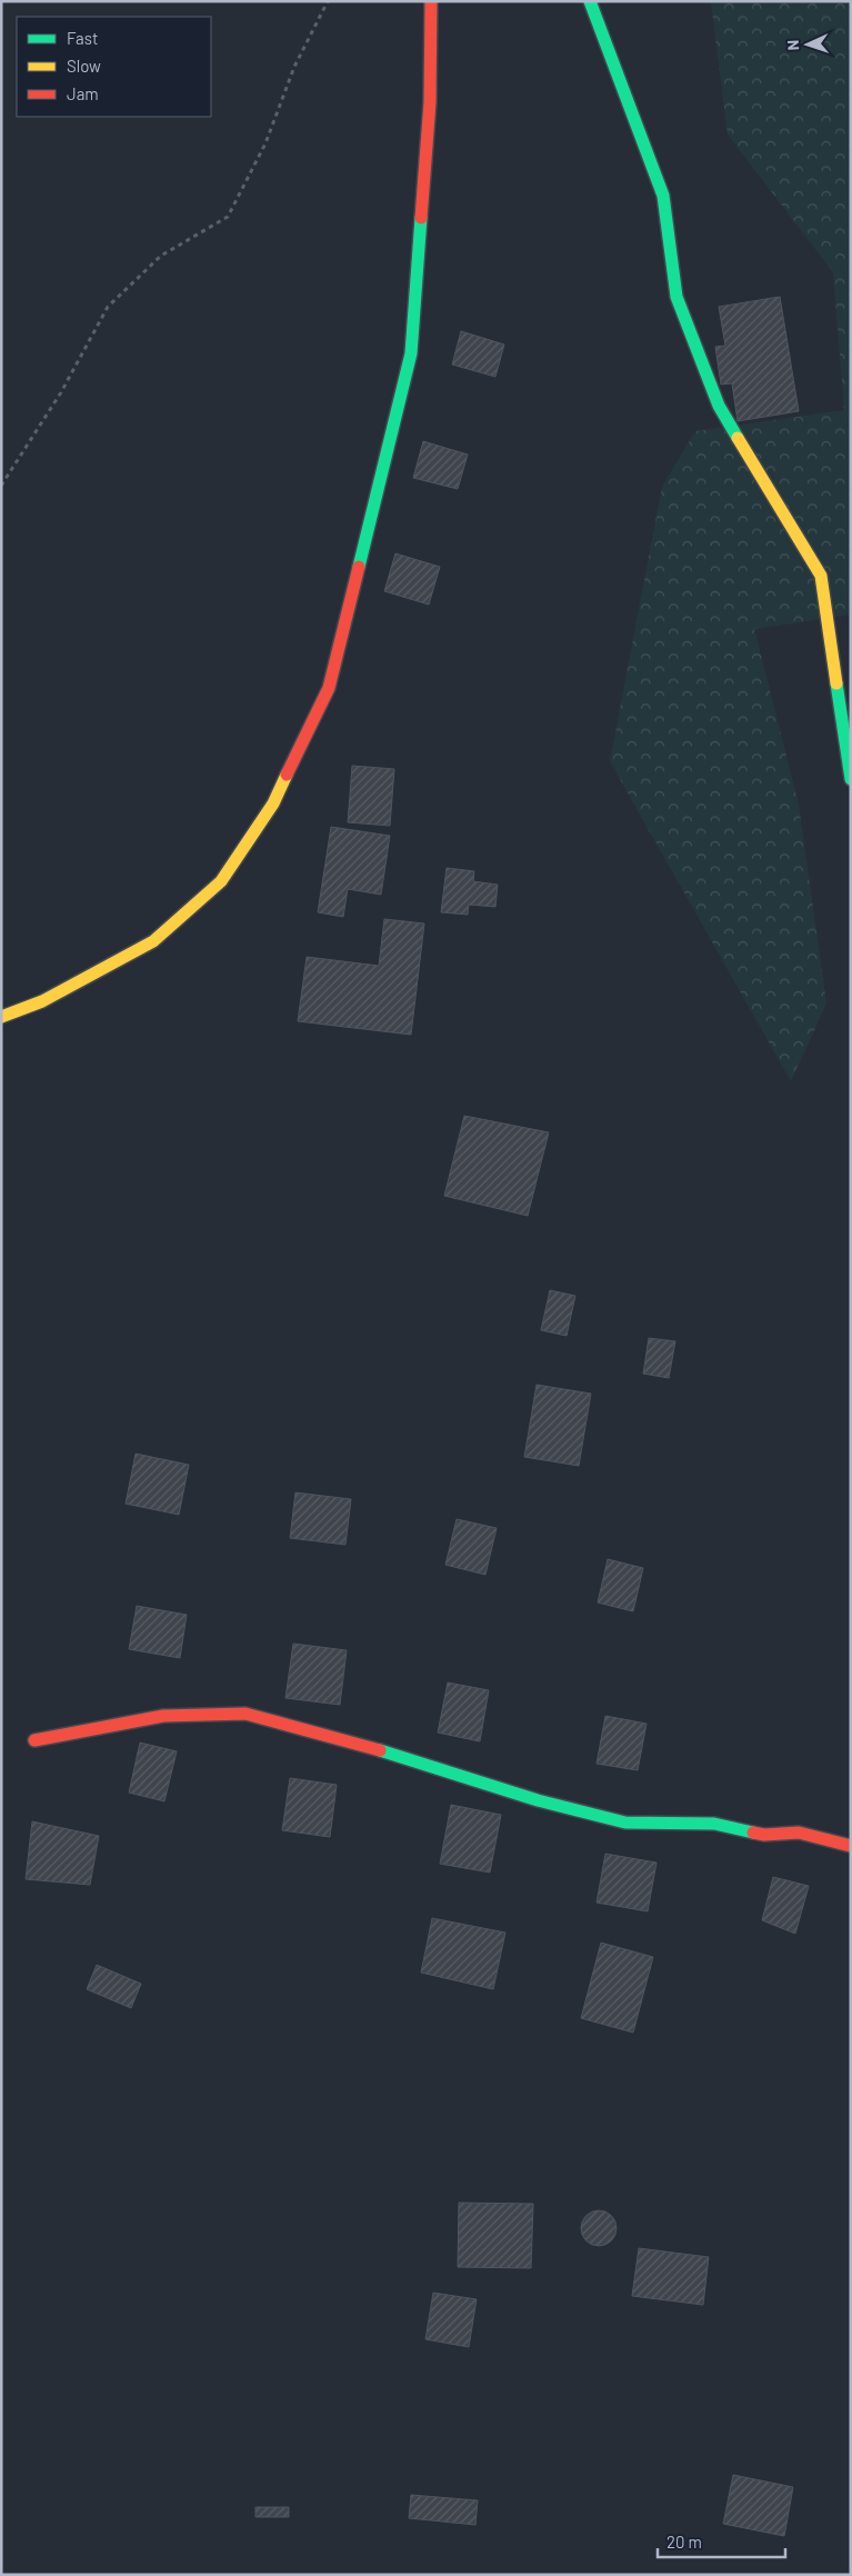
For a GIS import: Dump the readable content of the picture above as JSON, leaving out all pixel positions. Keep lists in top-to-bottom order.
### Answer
{
  "legend": ["Fast", "Slow", "Jam"],
  "scale_bar": "20 m",
  "north": "left"
}
